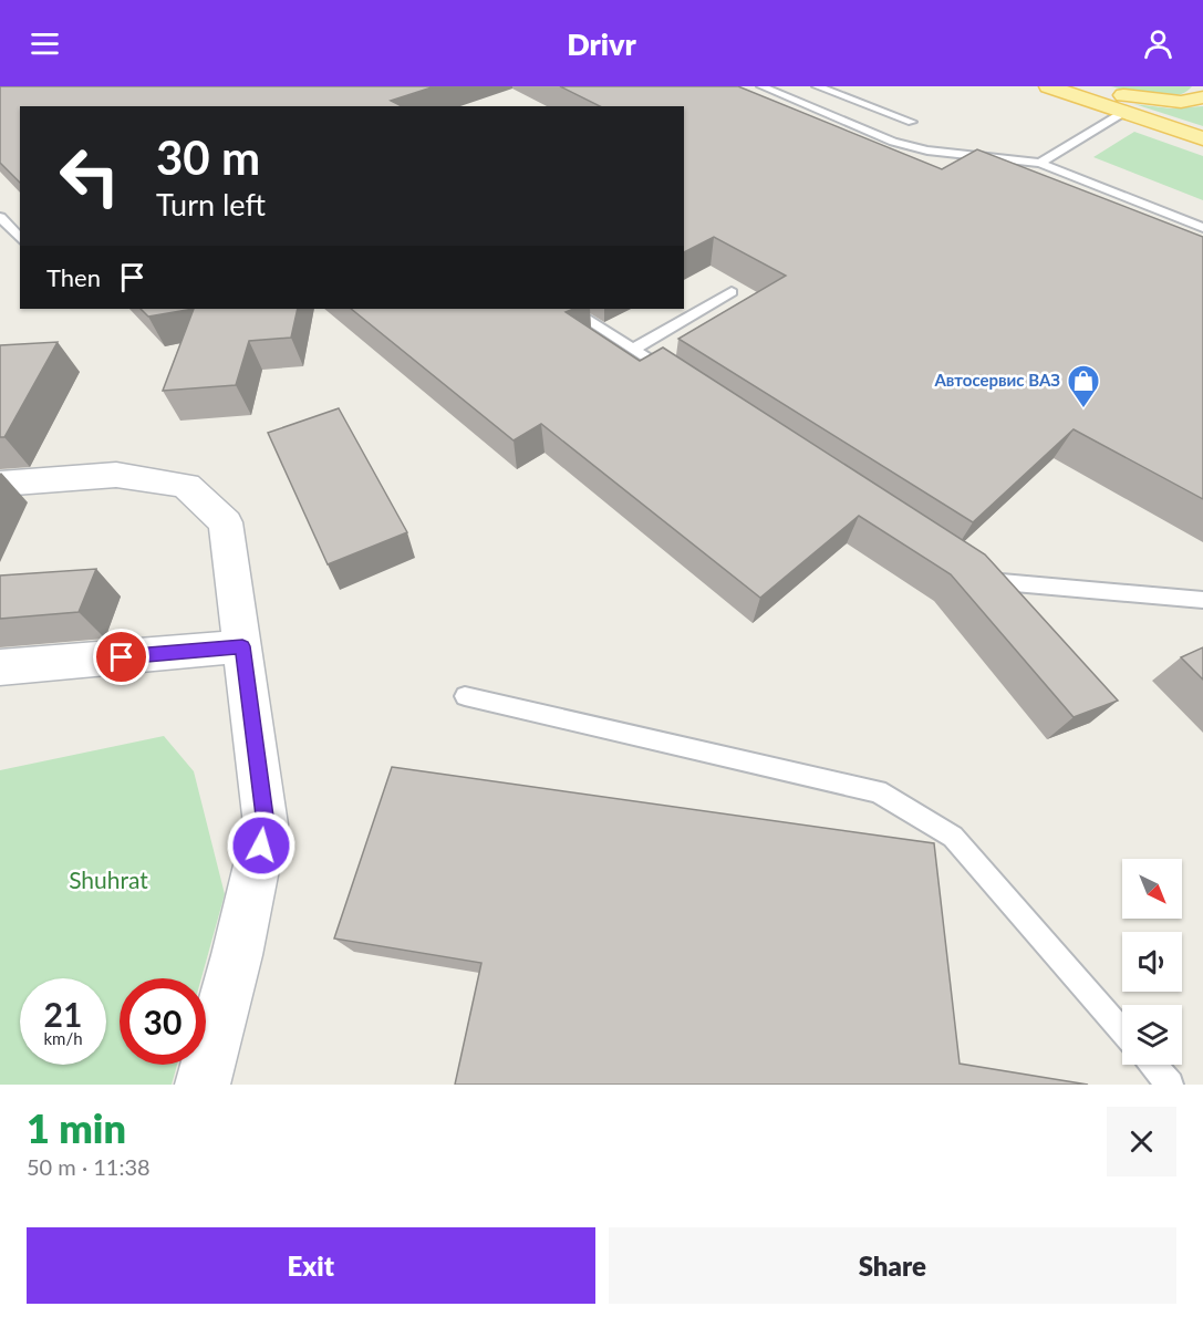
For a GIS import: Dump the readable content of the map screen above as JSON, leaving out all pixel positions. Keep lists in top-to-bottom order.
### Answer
{
  "parks": ["Shuhrat"],
  "places": {
    "shop": ["Автосервис ВАЗ"]
  },
  "north": "bottom right",
  "page": {
    "header": "Drivr",
    "turn": ["30 m", "Turn left"],
    "then": "Then",
    "speed": "21 km/h",
    "limit": "30",
    "heading": ["1 min", "50 m · 11:38"],
    "buttons": ["Exit", "Share"]
  }
}
